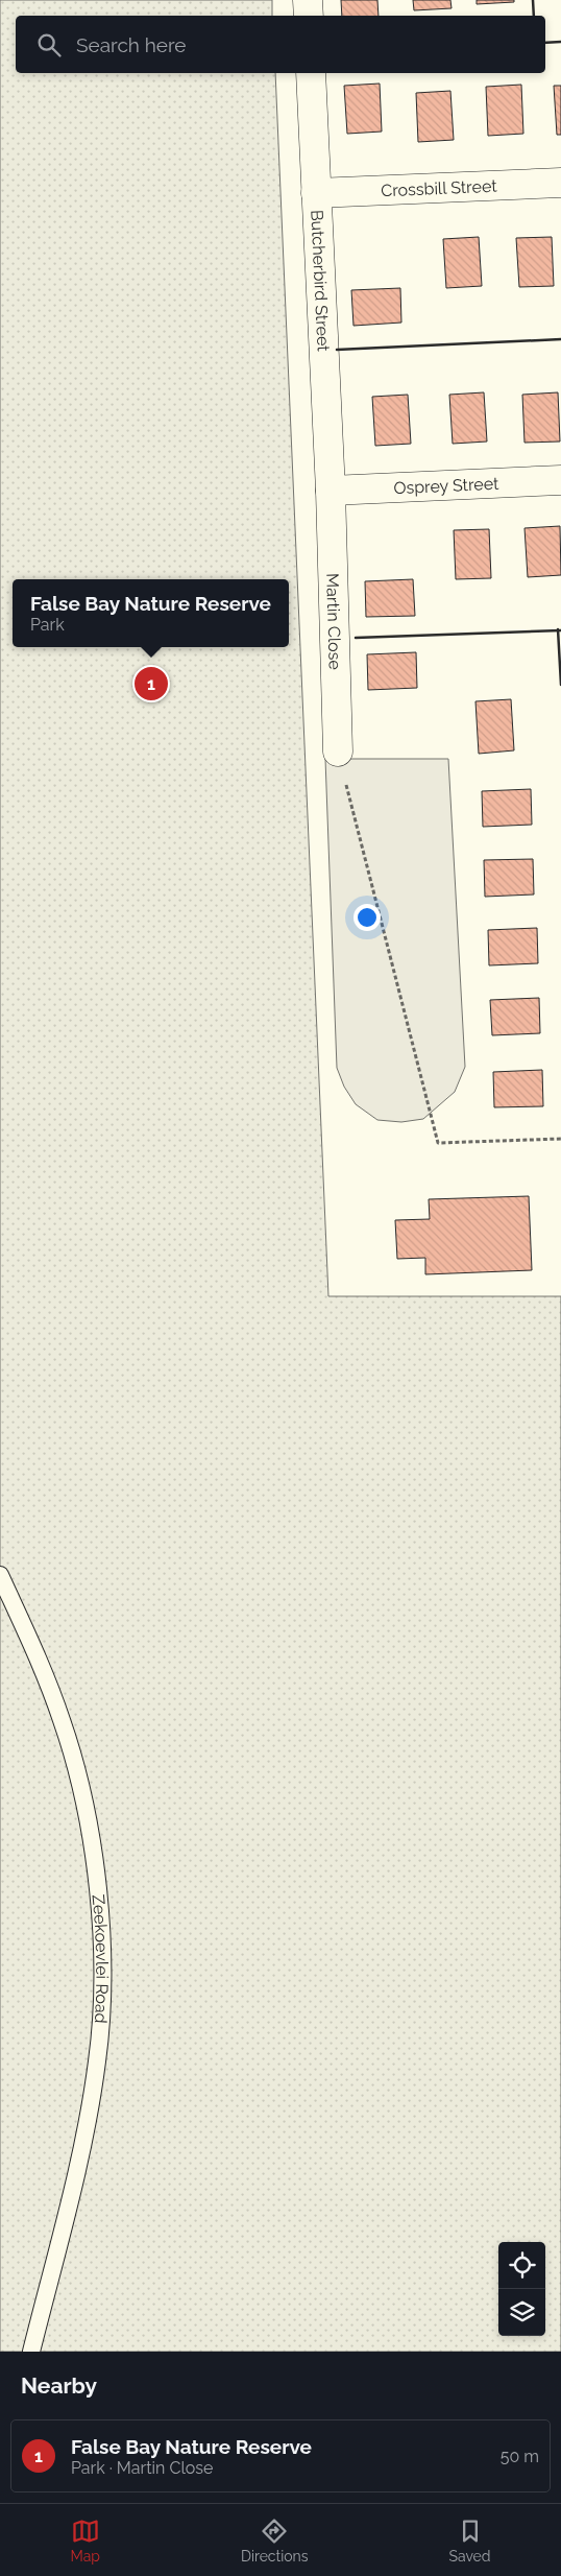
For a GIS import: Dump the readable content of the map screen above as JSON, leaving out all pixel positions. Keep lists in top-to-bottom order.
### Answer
{
  "streets": {
    "street": [
      "Crossbill Street",
      "Butcherbird Street",
      "Osprey Street",
      "Martin Close"
    ],
    "lane": ["Zeekoevlei Road"]
  },
  "crossings": [
    ["Crossbill Street", "Butcherbird Street"],
    ["Butcherbird Street", "Osprey Street"],
    ["Butcherbird Street", "Martin Close"],
    ["Osprey Street", "Martin Close"]
  ],
  "page": {
    "search": "Search here",
    "popup": ["False Bay Nature Reserve", "Park"],
    "pins": "1",
    "heading": "Nearby",
    "list": [
      {
        "mark": "1",
        "name": "False Bay Nature Reserve",
        "note": "Park · Martin Close",
        "value": "50 m"
      }
    ],
    "nav": ["Map", "Directions", "Saved"]
  }
}
